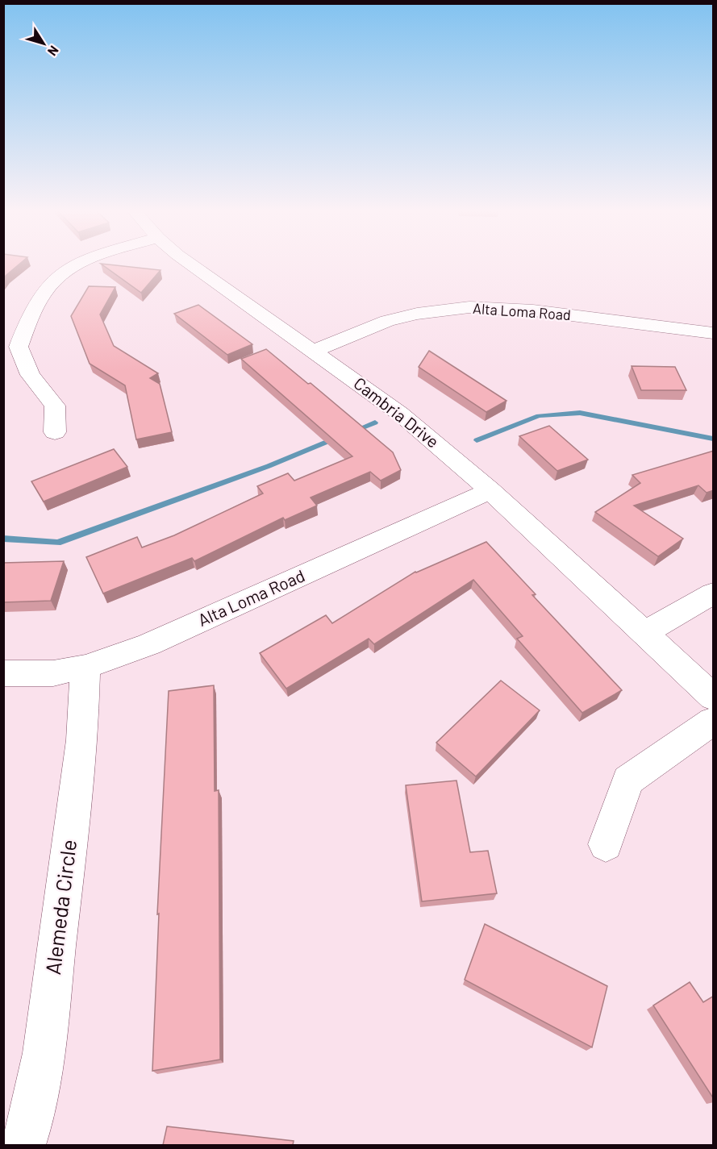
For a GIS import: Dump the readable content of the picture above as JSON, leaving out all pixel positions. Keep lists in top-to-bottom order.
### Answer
{
  "streets": {
    "street": ["Alta Loma Road", "Cambria Drive", "Alemeda Circle"]
  },
  "crossings": [
    ["Alta Loma Road", "Cambria Drive"],
    ["Alta Loma Road", "Alemeda Circle"]
  ],
  "north": "bottom right"
}
